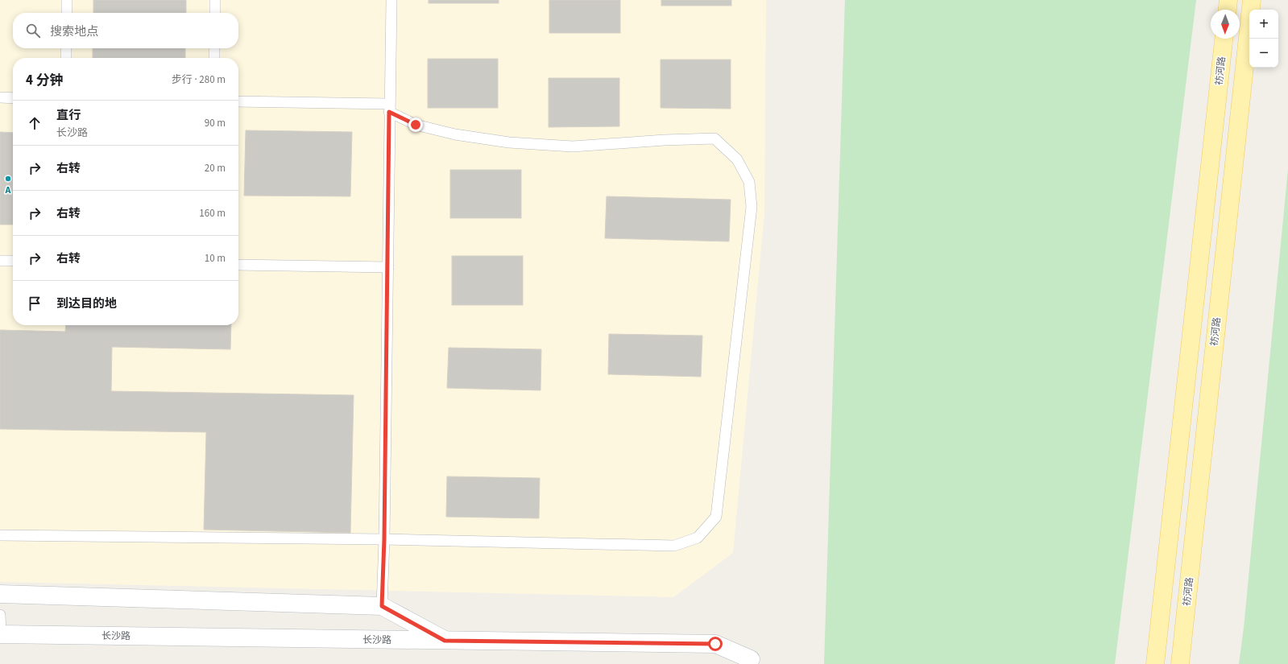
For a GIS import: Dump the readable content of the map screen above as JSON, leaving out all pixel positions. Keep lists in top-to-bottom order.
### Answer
{
  "streets": {
    "main road": ["祊河路", "长沙路"]
  },
  "places": ["A"],
  "north": "bottom",
  "page": {
    "map_buttons": ["+", "−"],
    "search": "搜索地点",
    "heading": ["4 分钟", "步行 · 280 m"],
    "list": [
      ["直行", "长沙路", "90 m"],
      ["右转", "20 m"],
      ["右转", "160 m"],
      ["右转", "10 m"],
      "到达目的地"
    ]
  }
}
